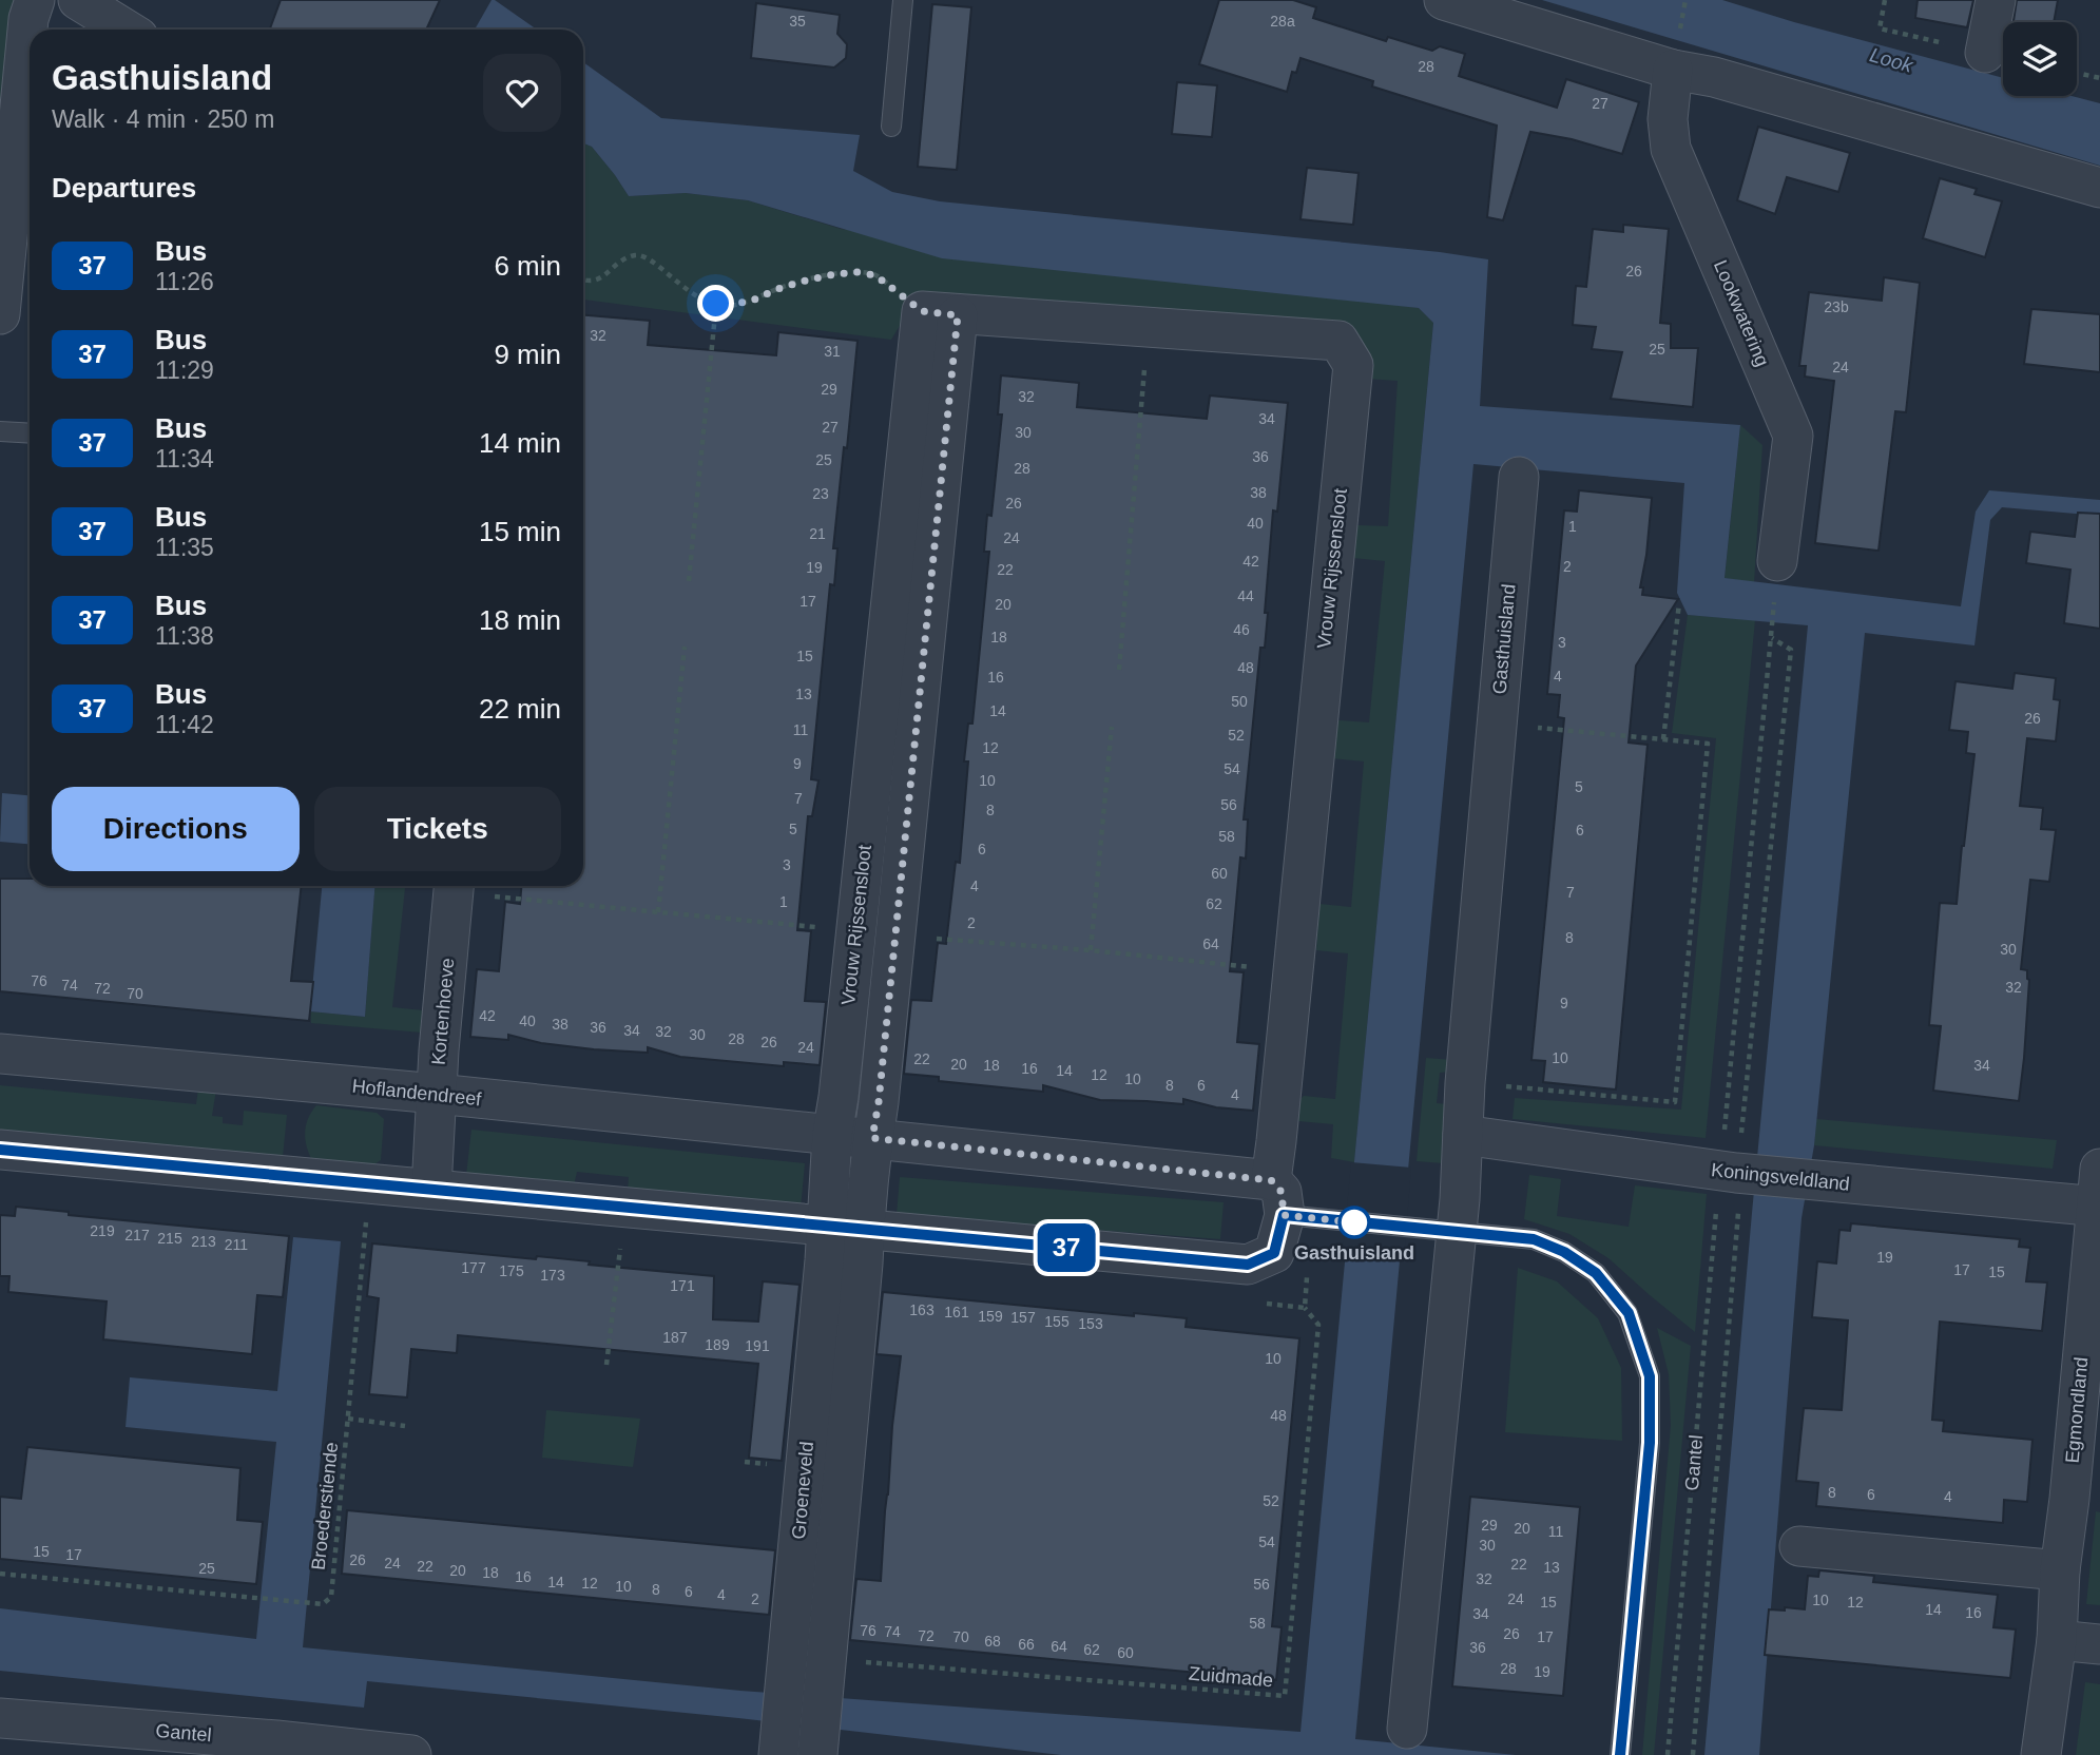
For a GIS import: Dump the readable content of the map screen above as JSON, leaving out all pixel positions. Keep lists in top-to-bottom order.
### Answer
{
  "streets": {
    "street": [
      "Lookwatering",
      "Vrouw Rijssensloot",
      "Gasthuisland",
      "Kortenhoeve",
      "Hoflandendreef",
      "Koningsveldland",
      "Egmondland",
      "Gantel",
      "Groeneveld"
    ],
    "path": ["Broederstiende", "Zuidmade"]
  },
  "crossings": [
    ["Vrouw Rijssensloot", "Hoflandendreef"],
    ["Gasthuisland", "Koningsveldland"],
    ["Kortenhoeve", "Hoflandendreef"],
    ["Koningsveldland", "Egmondland"],
    ["Koningsveldland", "Gantel"]
  ],
  "water": ["Look"],
  "places": ["Gasthuisland"],
  "lines": ["bus line 37"],
  "house_numbers": [
    "35",
    "28a",
    "28",
    "27",
    "26",
    "23b",
    "32",
    "25",
    "31",
    "24",
    "29",
    "32",
    "34",
    "27",
    "30",
    "36",
    "25",
    "28",
    "38",
    "23",
    "26",
    "40",
    "1",
    "21",
    "24",
    "42",
    "2",
    "19",
    "22",
    "44",
    "17",
    "20",
    "46",
    "18",
    "3",
    "15",
    "48",
    "4",
    "16",
    "13",
    "50",
    "14",
    "26",
    "11",
    "52",
    "12",
    "9",
    "54",
    "10",
    "5",
    "7",
    "56",
    "8",
    "5",
    "6",
    "58",
    "6",
    "3",
    "60",
    "4",
    "7",
    "1",
    "62",
    "2",
    "8",
    "64",
    "30",
    "76",
    "74",
    "32",
    "72",
    "70",
    "9",
    "42",
    "40",
    "38",
    "36",
    "34",
    "32",
    "30",
    "28",
    "26",
    "24",
    "10",
    "22",
    "20",
    "18",
    "34",
    "16",
    "14",
    "12",
    "10",
    "8",
    "6",
    "4",
    "219",
    "217",
    "215",
    "213",
    "211",
    "19",
    "177",
    "17",
    "175",
    "15",
    "173",
    "171",
    "163",
    "161",
    "159",
    "157",
    "155",
    "153",
    "187",
    "189",
    "191",
    "10",
    "48",
    "8",
    "6",
    "4",
    "52",
    "29",
    "20",
    "11",
    "54",
    "30",
    "15",
    "17",
    "26",
    "24",
    "22",
    "22",
    "13",
    "25",
    "20",
    "18",
    "16",
    "32",
    "14",
    "12",
    "56",
    "10",
    "8",
    "6",
    "4",
    "2",
    "24",
    "10",
    "15",
    "12",
    "14",
    "16",
    "34",
    "58",
    "76",
    "74",
    "26",
    "72",
    "70",
    "17",
    "68",
    "66",
    "64",
    "36",
    "62",
    "60",
    "28",
    "19"
  ],
  "page": {
    "on_map": "37",
    "heading": [
      ["Gasthuisland", "Walk · 4 min · 250 m"],
      "Departures"
    ],
    "list": [
      {
        "mark": "37",
        "name": "Bus",
        "note": "11:26",
        "value": "6 min"
      },
      {
        "mark": "37",
        "name": "Bus",
        "note": "11:29",
        "value": "9 min"
      },
      {
        "mark": "37",
        "name": "Bus",
        "note": "11:34",
        "value": "14 min"
      },
      {
        "mark": "37",
        "name": "Bus",
        "note": "11:35",
        "value": "15 min"
      },
      {
        "mark": "37",
        "name": "Bus",
        "note": "11:38",
        "value": "18 min"
      },
      {
        "mark": "37",
        "name": "Bus",
        "note": "11:42",
        "value": "22 min"
      }
    ],
    "buttons": ["Directions", "Tickets"]
  }
}
